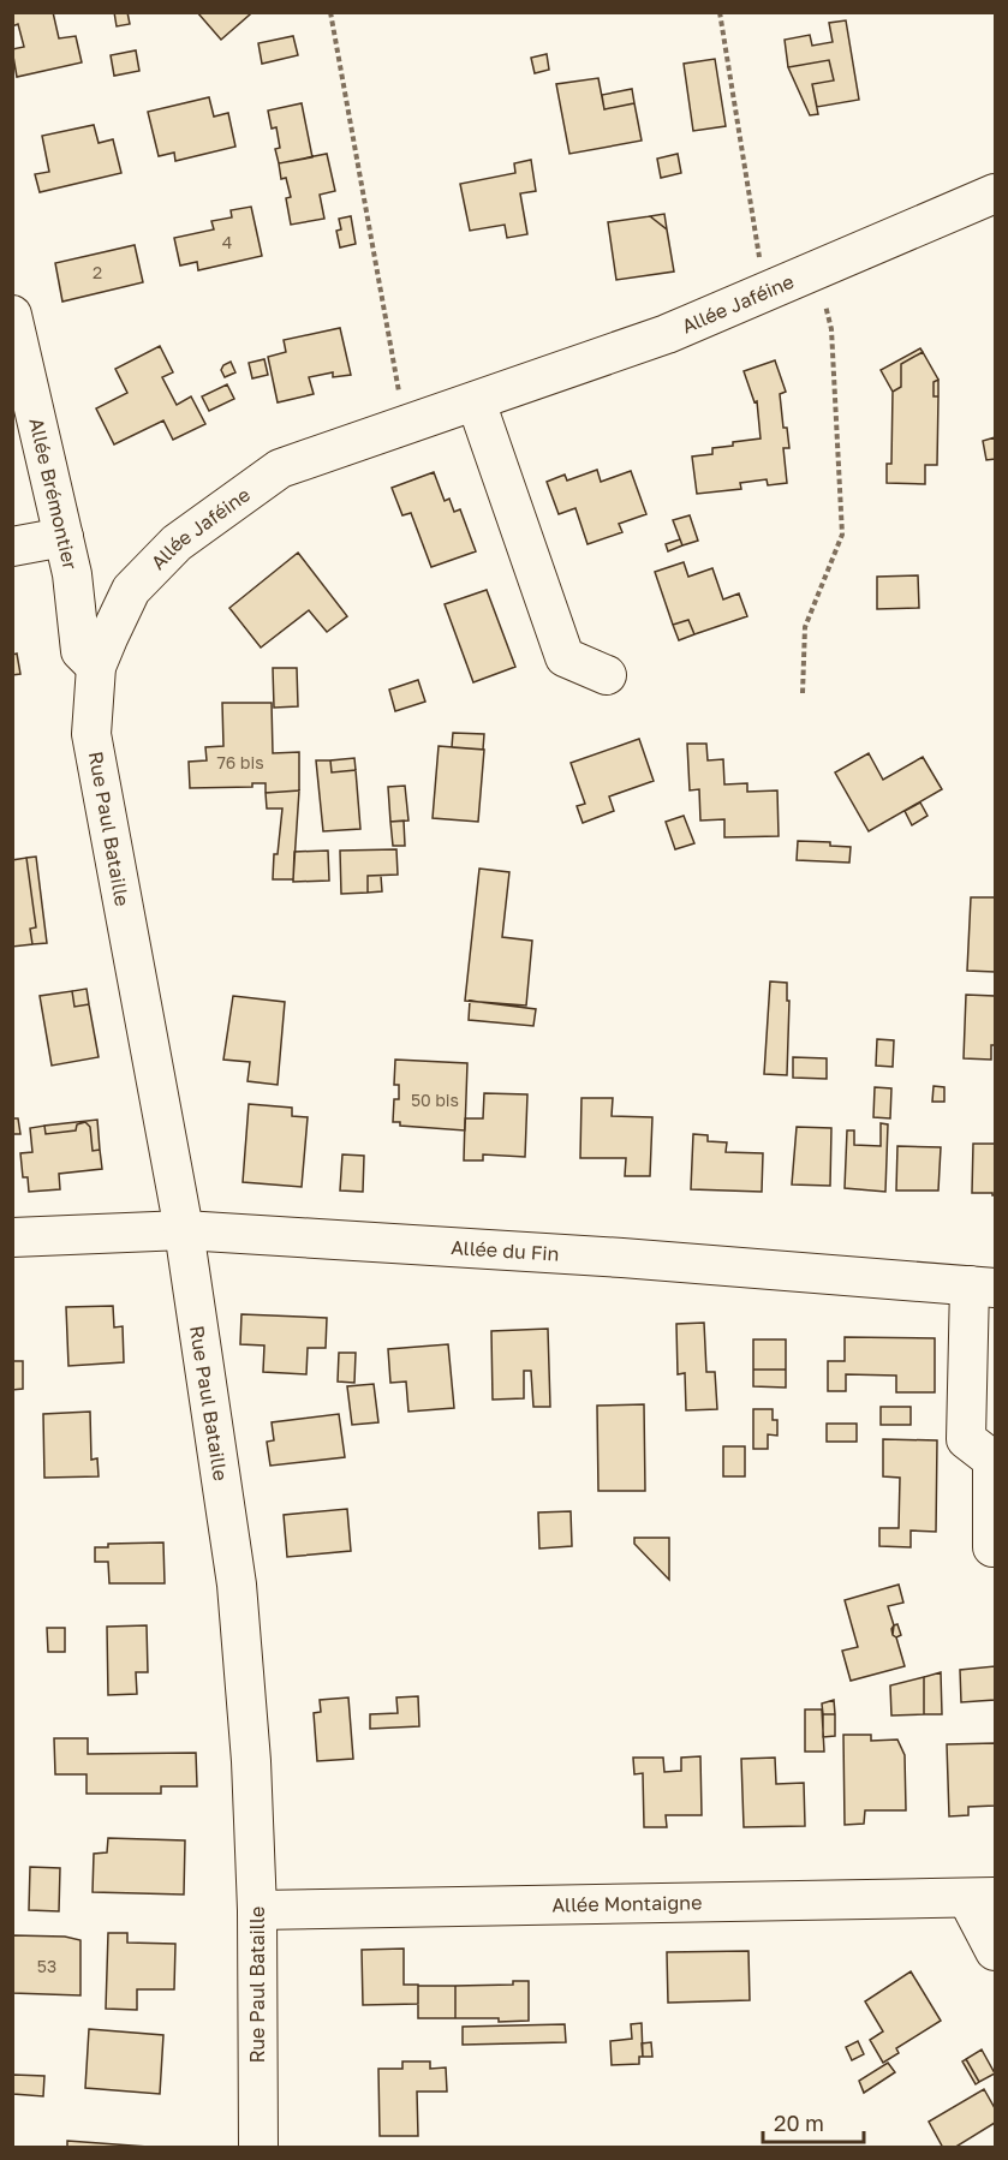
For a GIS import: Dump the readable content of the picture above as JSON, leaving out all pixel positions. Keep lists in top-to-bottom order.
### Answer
{
  "streets": {
    "street": [
      "Allée Jaféine",
      "Allée Brémontier",
      "Rue Paul Bataille",
      "Allée du Fin",
      "Allée Montaigne"
    ]
  },
  "crossings": [
    ["Allée Jaféine", "Allée Brémontier"],
    ["Allée Jaféine", "Rue Paul Bataille"],
    ["Allée Brémontier", "Rue Paul Bataille"],
    ["Rue Paul Bataille", "Allée du Fin"],
    ["Rue Paul Bataille", "Allée Montaigne"]
  ],
  "house_numbers": [
    "4",
    "2",
    "76 bis",
    "50 bis",
    "53"
  ],
  "scale_bar": "20 m"
}
